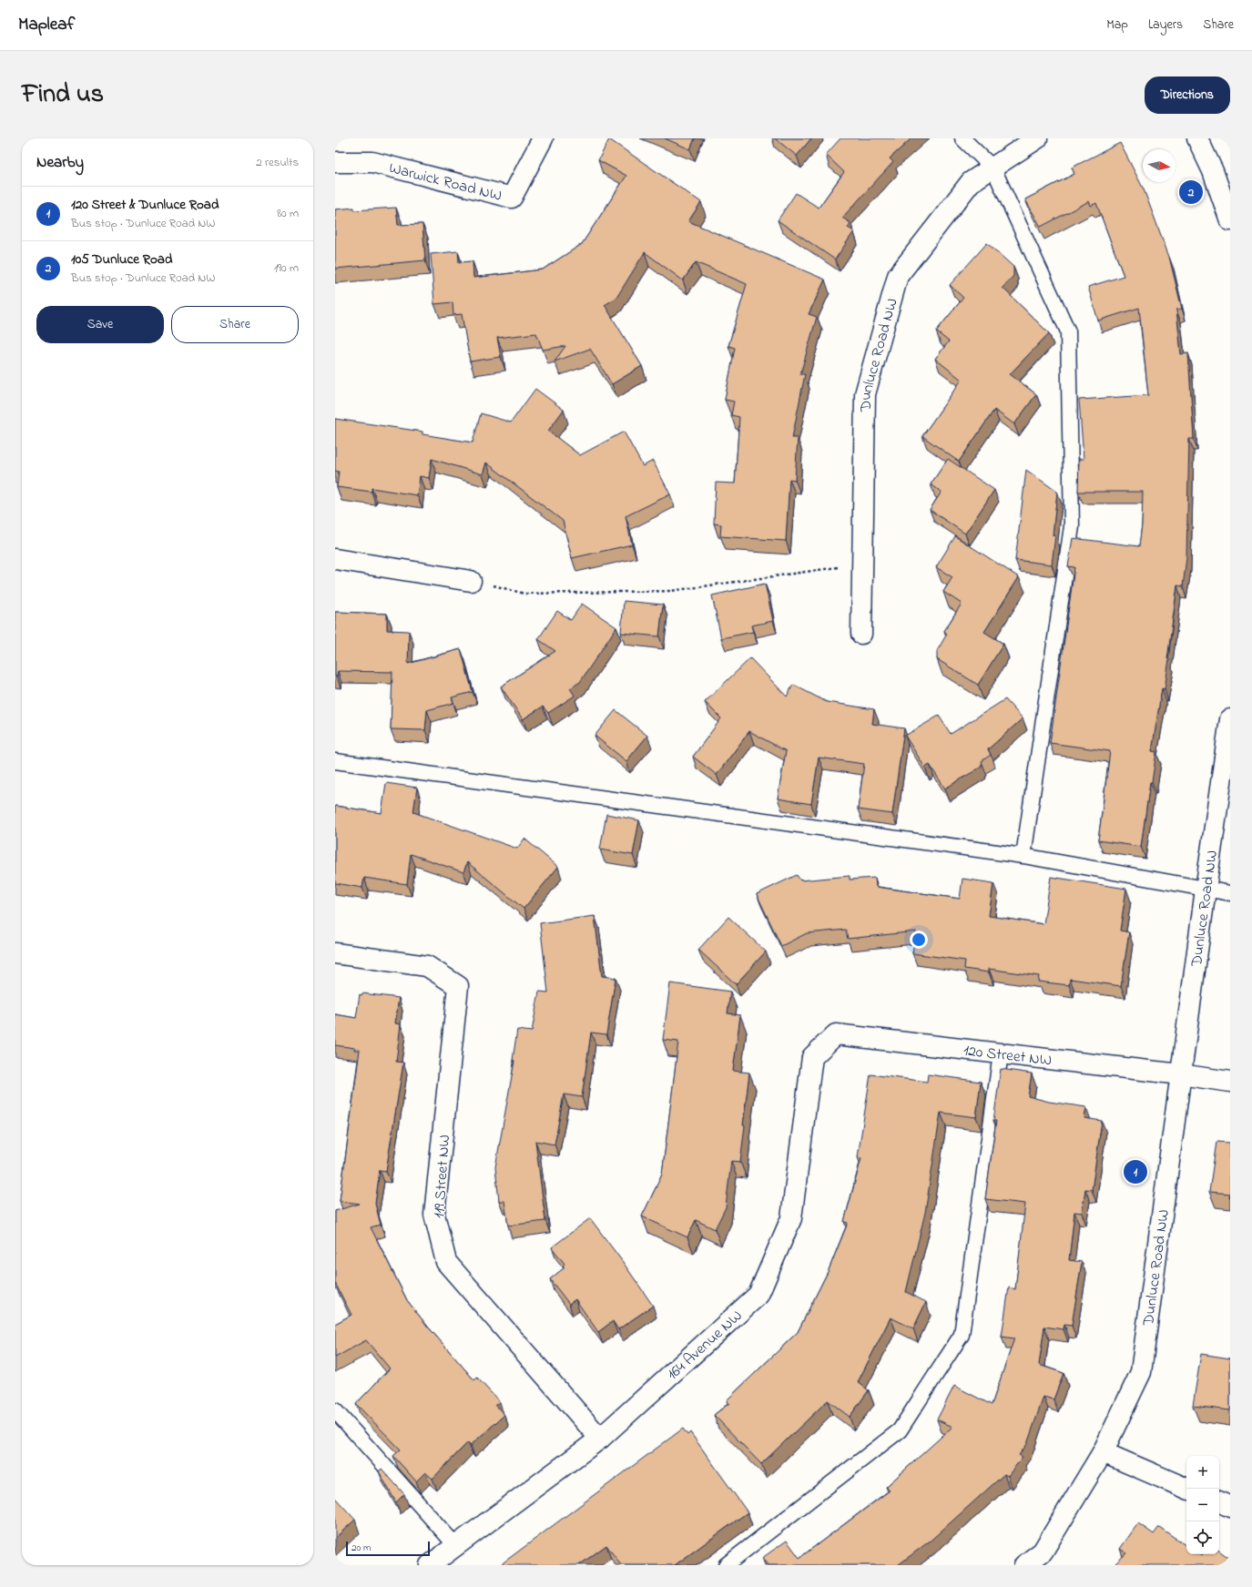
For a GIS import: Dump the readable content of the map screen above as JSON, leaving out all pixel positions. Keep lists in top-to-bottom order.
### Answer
{
  "streets": {
    "street": [
      "Warwick Road NW",
      "Dunluce Road NW",
      "120 Street NW",
      "119 Street NW",
      "164 Avenue NW"
    ]
  },
  "crossings": [
    ["Dunluce Road NW", "120 Street NW"],
    ["120 Street NW", "164 Avenue NW"],
    ["119 Street NW", "164 Avenue NW"]
  ],
  "scale_bar": "20 m",
  "north": "right",
  "page": {
    "header": "Mapleaf",
    "nav": ["Map", "Layers", "Share"],
    "title": "Find us",
    "buttons": [
      "Directions",
      ["Save", "Share"]
    ],
    "heading": ["Nearby", "2 results"],
    "pins": ["2", "1"],
    "list": [
      {
        "mark": "1",
        "name": "120 Street & Dunluce Road",
        "note": "Bus stop · Dunluce Road NW",
        "value": "80 m"
      },
      {
        "mark": "2",
        "name": "105 Dunluce Road",
        "note": "Bus stop · Dunluce Road NW",
        "value": "190 m"
      }
    ],
    "map_buttons": ["+", "−"],
    "scale": "20 m"
  }
}
